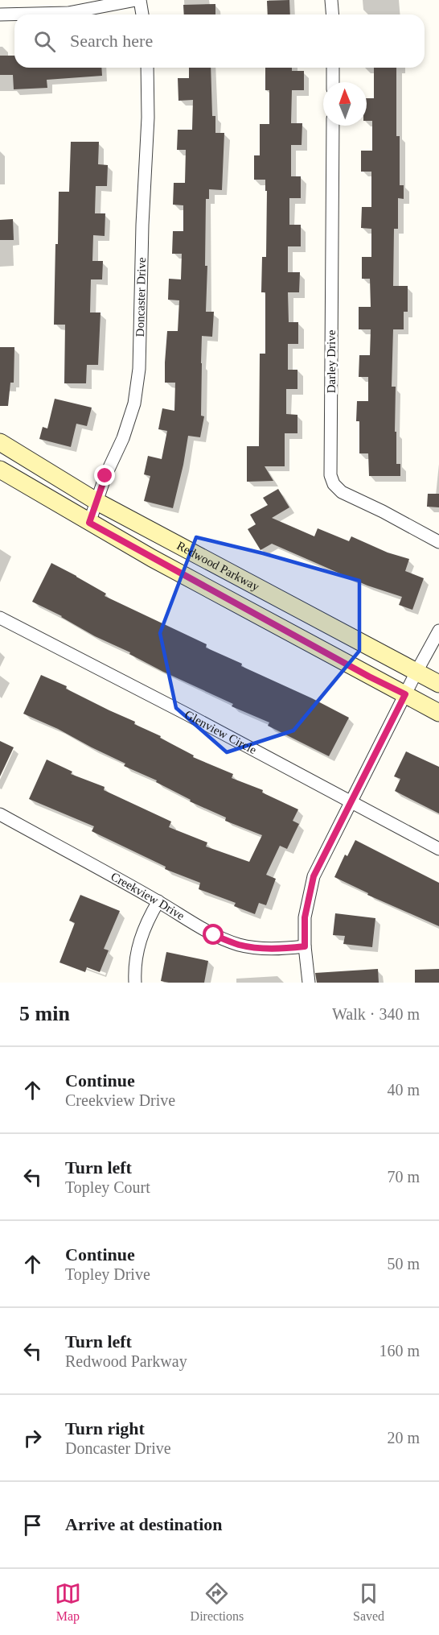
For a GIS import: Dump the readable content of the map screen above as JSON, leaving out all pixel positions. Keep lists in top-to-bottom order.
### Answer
{
  "streets": {
    "main road": ["Redwood Parkway"],
    "street": [
      "Doncaster Drive",
      "Darley Drive",
      "Glenview Circle",
      "Creekview Drive"
    ]
  },
  "crossings": [
    ["Doncaster Drive", "Redwood Parkway"]
  ],
  "north": "top",
  "page": {
    "search": "Search here",
    "heading": ["5 min", "Walk · 340 m"],
    "list": [
      ["Continue", "Creekview Drive", "40 m"],
      ["Turn left", "Topley Court", "70 m"],
      ["Continue", "Topley Drive", "50 m"],
      ["Turn left", "Redwood Parkway", "160 m"],
      ["Turn right", "Doncaster Drive", "20 m"],
      "Arrive at destination"
    ],
    "nav": ["Map", "Directions", "Saved"]
  }
}
